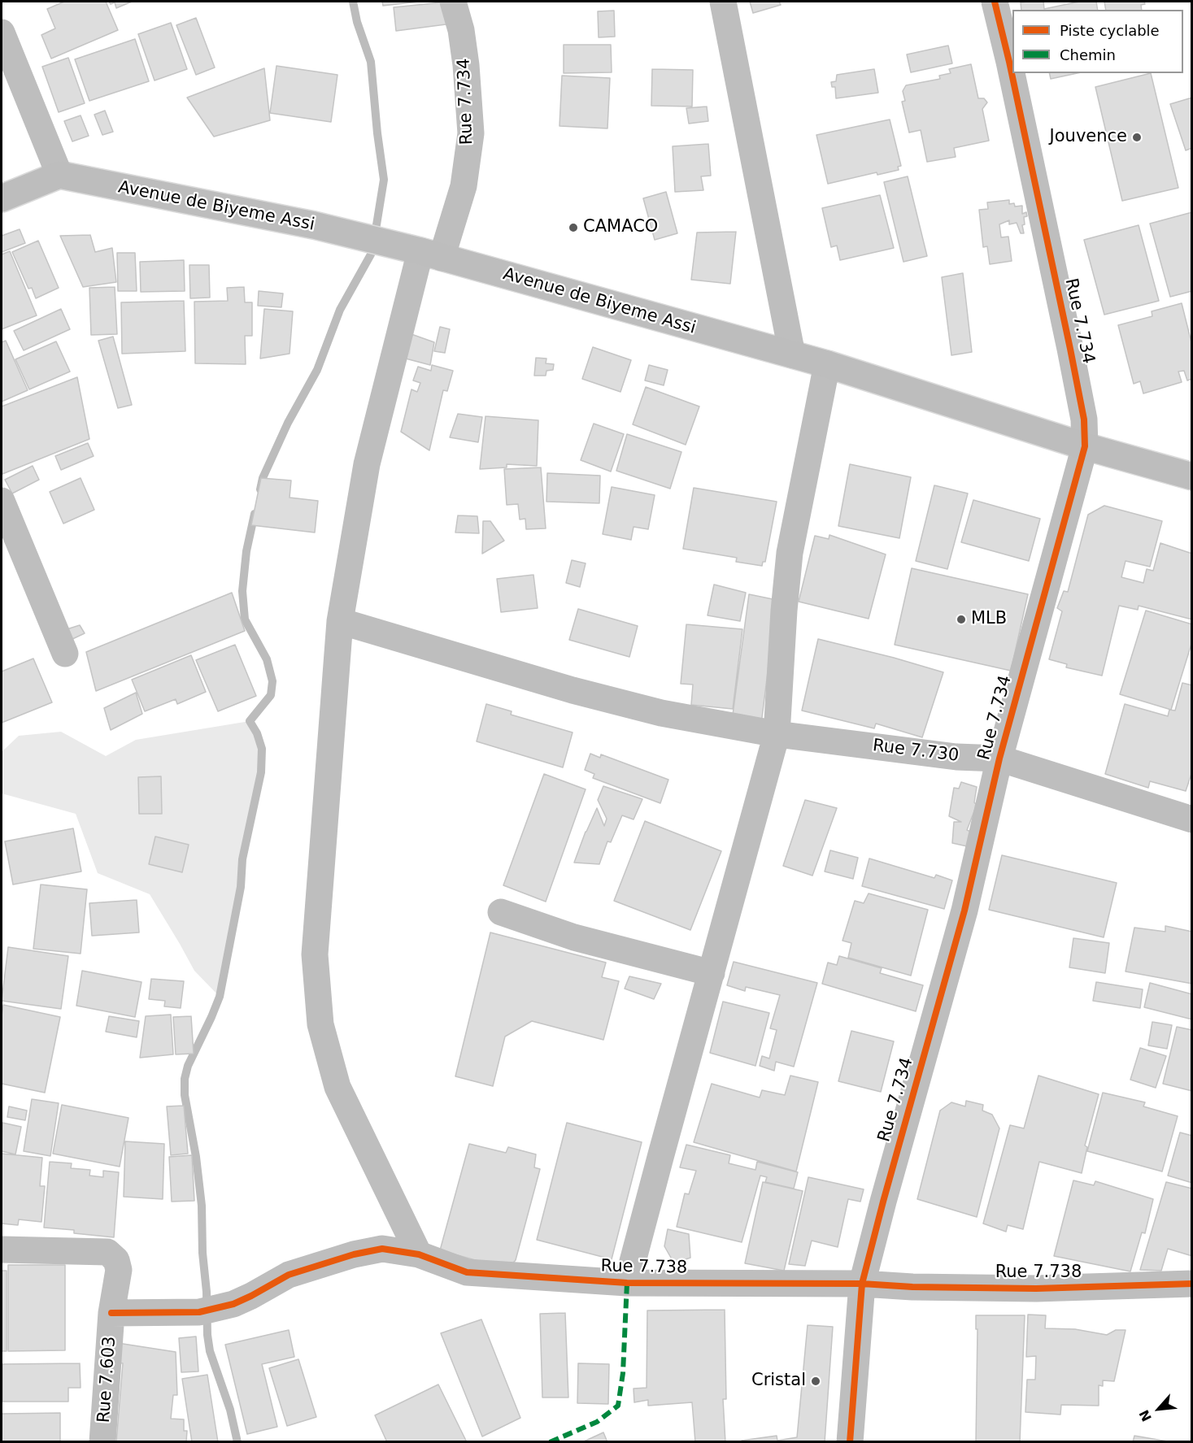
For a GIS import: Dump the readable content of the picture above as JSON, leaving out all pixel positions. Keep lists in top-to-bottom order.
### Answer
{
  "streets": {
    "main road": ["Avenue de Biyeme Assi"],
    "street": [
      "Rue 7.734",
      "Rue 7.730",
      "Rue 7.738",
      "Rue 7.603"
    ]
  },
  "crossings": [
    ["Rue 7.734", "Avenue de Biyeme Assi"],
    ["Rue 7.734", "Rue 7.730"],
    ["Rue 7.734", "Rue 7.738"],
    ["Rue 7.738", "Rue 7.603"]
  ],
  "places": [
    "Jouvence",
    "CAMACO",
    "MLB",
    "Cristal"
  ],
  "legend": ["Piste cyclable", "Chemin"],
  "north": "bottom left"
}
